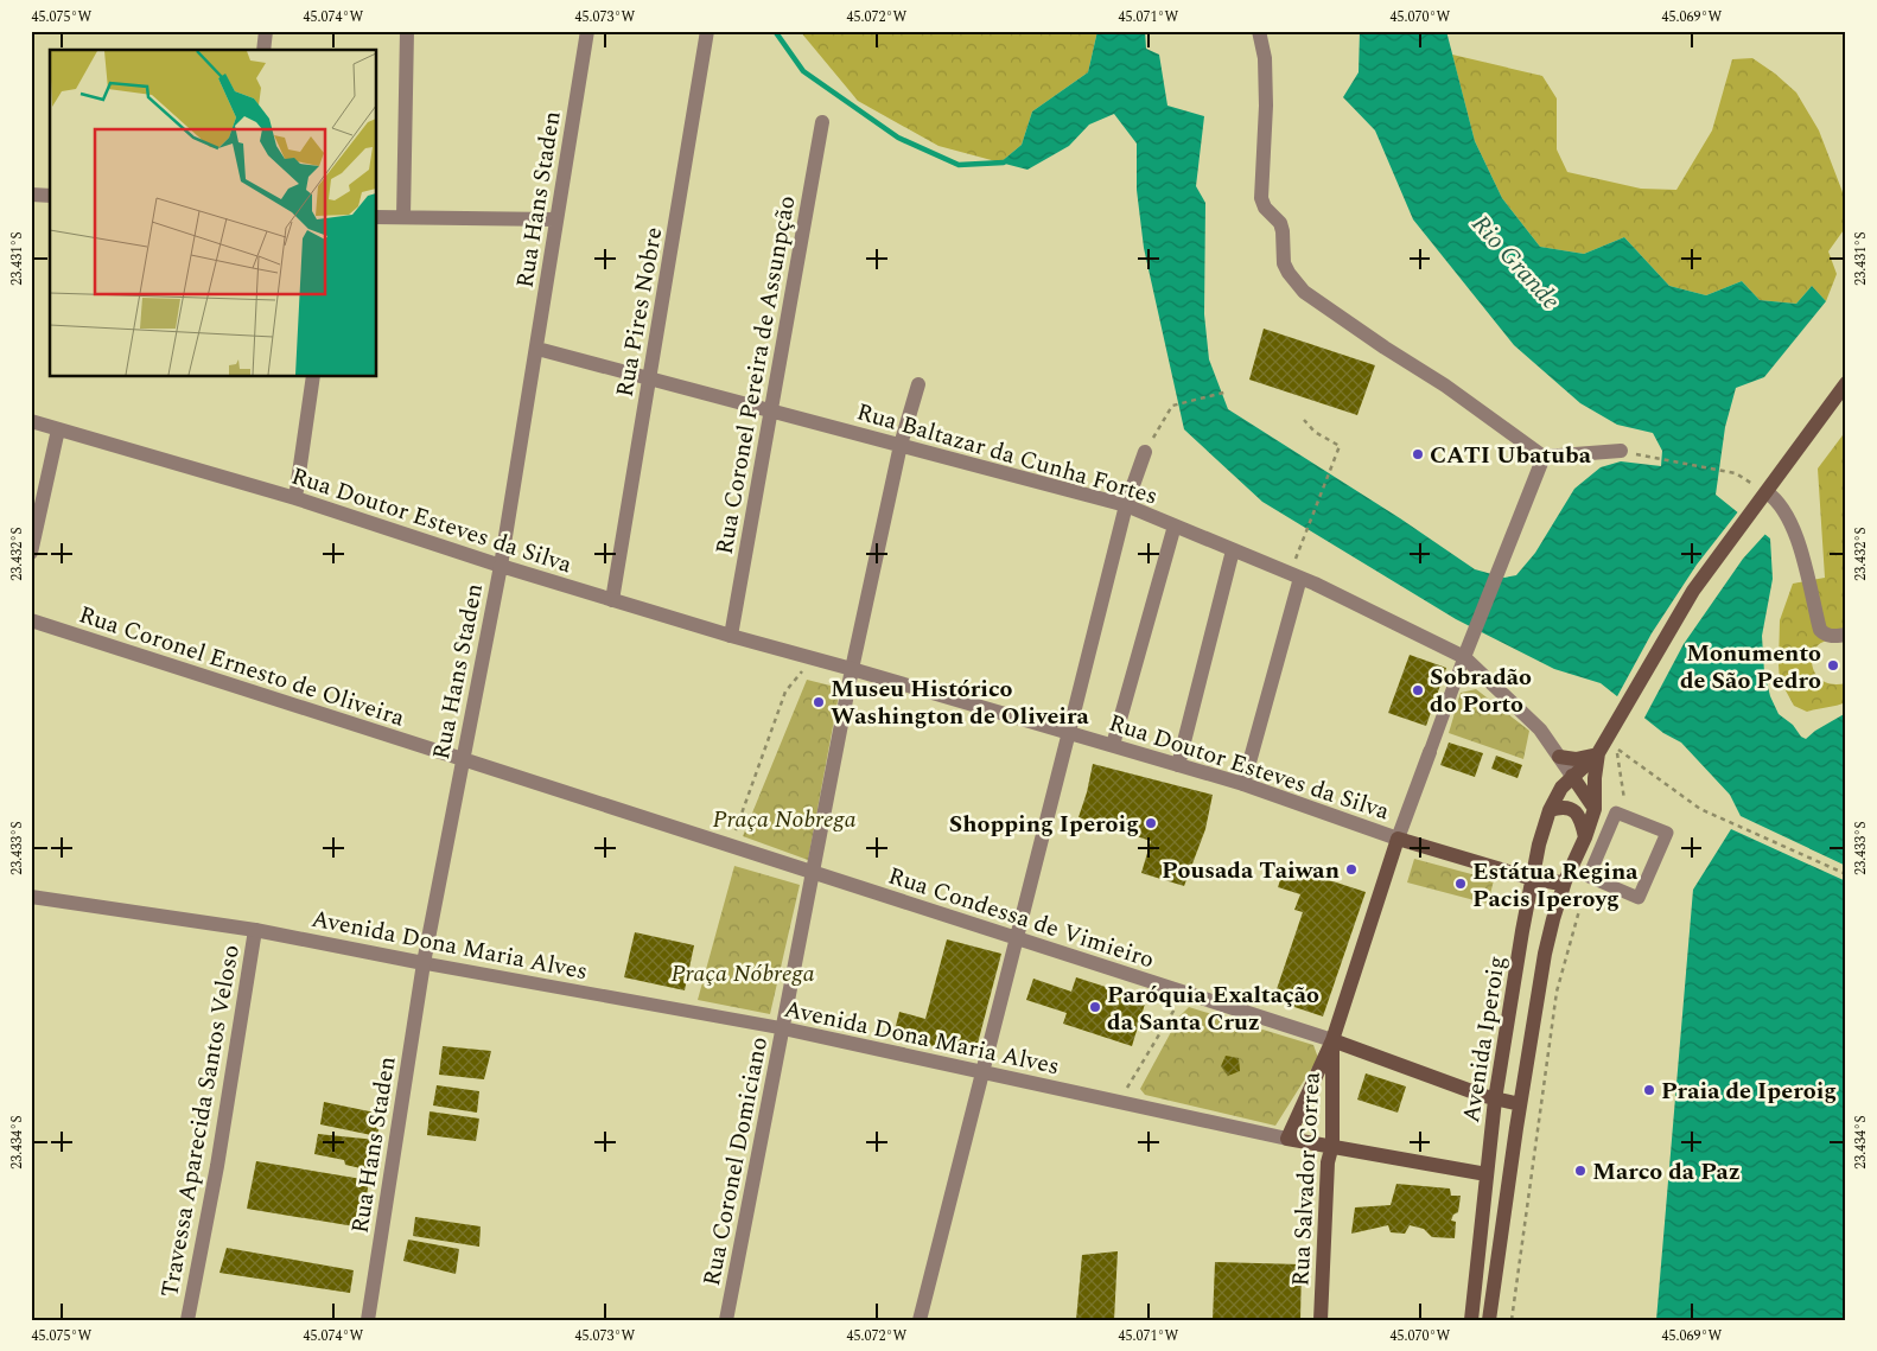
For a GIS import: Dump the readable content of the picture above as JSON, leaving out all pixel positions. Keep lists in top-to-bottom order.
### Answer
{
  "streets": {
    "main road": [
      "Rua Doutor Esteves da Silva",
      "Rua Condessa de Vimieiro",
      "Avenida Dona Maria Alves",
      "Avenida Iperoig",
      "Rua Salvador Correa"
    ],
    "street": [
      "Rua Hans Staden",
      "Rua Pires Nobre",
      "Rua Coronel Pereira de Assunpção",
      "Rua Baltazar da Cunha Fortes",
      "Rua Coronel Ernesto de Oliveira",
      "Travessa Aparecida Santos Veloso",
      "Rua Coronel Domiciano"
    ]
  },
  "crossings": [
    ["Rua Hans Staden", "Rua Baltazar da Cunha Fortes"],
    ["Rua Hans Staden", "Rua Doutor Esteves da Silva"],
    ["Rua Hans Staden", "Rua Coronel Ernesto de Oliveira"],
    ["Rua Hans Staden", "Avenida Dona Maria Alves"],
    ["Rua Pires Nobre", "Rua Baltazar da Cunha Fortes"],
    ["Rua Pires Nobre", "Rua Doutor Esteves da Silva"],
    ["Rua Coronel Pereira de Assunpção", "Rua Baltazar da Cunha Fortes"],
    ["Rua Coronel Pereira de Assunpção", "Rua Doutor Esteves da Silva"],
    ["Rua Baltazar da Cunha Fortes", "Avenida Iperoig"],
    ["Rua Baltazar da Cunha Fortes", "Rua Coronel Domiciano"],
    ["Rua Baltazar da Cunha Fortes", "Rua Salvador Correa"],
    ["Rua Doutor Esteves da Silva", "Avenida Iperoig"],
    ["Rua Doutor Esteves da Silva", "Rua Coronel Domiciano"],
    ["Rua Doutor Esteves da Silva", "Rua Salvador Correa"],
    ["Rua Coronel Ernesto de Oliveira", "Rua Condessa de Vimieiro"],
    ["Rua Coronel Ernesto de Oliveira", "Rua Coronel Domiciano"],
    ["Rua Condessa de Vimieiro", "Avenida Iperoig"],
    ["Rua Condessa de Vimieiro", "Rua Coronel Domiciano"],
    ["Rua Condessa de Vimieiro", "Rua Salvador Correa"],
    ["Avenida Dona Maria Alves", "Avenida Iperoig"],
    ["Avenida Dona Maria Alves", "Travessa Aparecida Santos Veloso"],
    ["Avenida Dona Maria Alves", "Rua Coronel Domiciano"],
    ["Avenida Dona Maria Alves", "Rua Salvador Correa"]
  ],
  "water": ["Rio Grande"],
  "parks": ["Praça Nobrega", "Praça Nóbrega"],
  "places": [
    "CATI Ubatuba",
    "Monumento de São Pedro",
    "Sobradão do Porto",
    "Museu Histórico Washington de Oliveira",
    "Shopping Iperoig",
    "Pousada Taiwan",
    "Estátua Regina Pacis Iperoyg",
    "Paróquia Exaltação da Santa Cruz",
    "Praia de Iperoig",
    "Marco da Paz"
  ],
  "coordinates": [
    "45.075°W",
    "45.074°W",
    "45.073°W",
    "45.072°W",
    "45.071°W",
    "45.070°W",
    "45.069°W",
    "23.431°S",
    "23.432°S",
    "23.433°S",
    "23.434°S"
  ]
}
